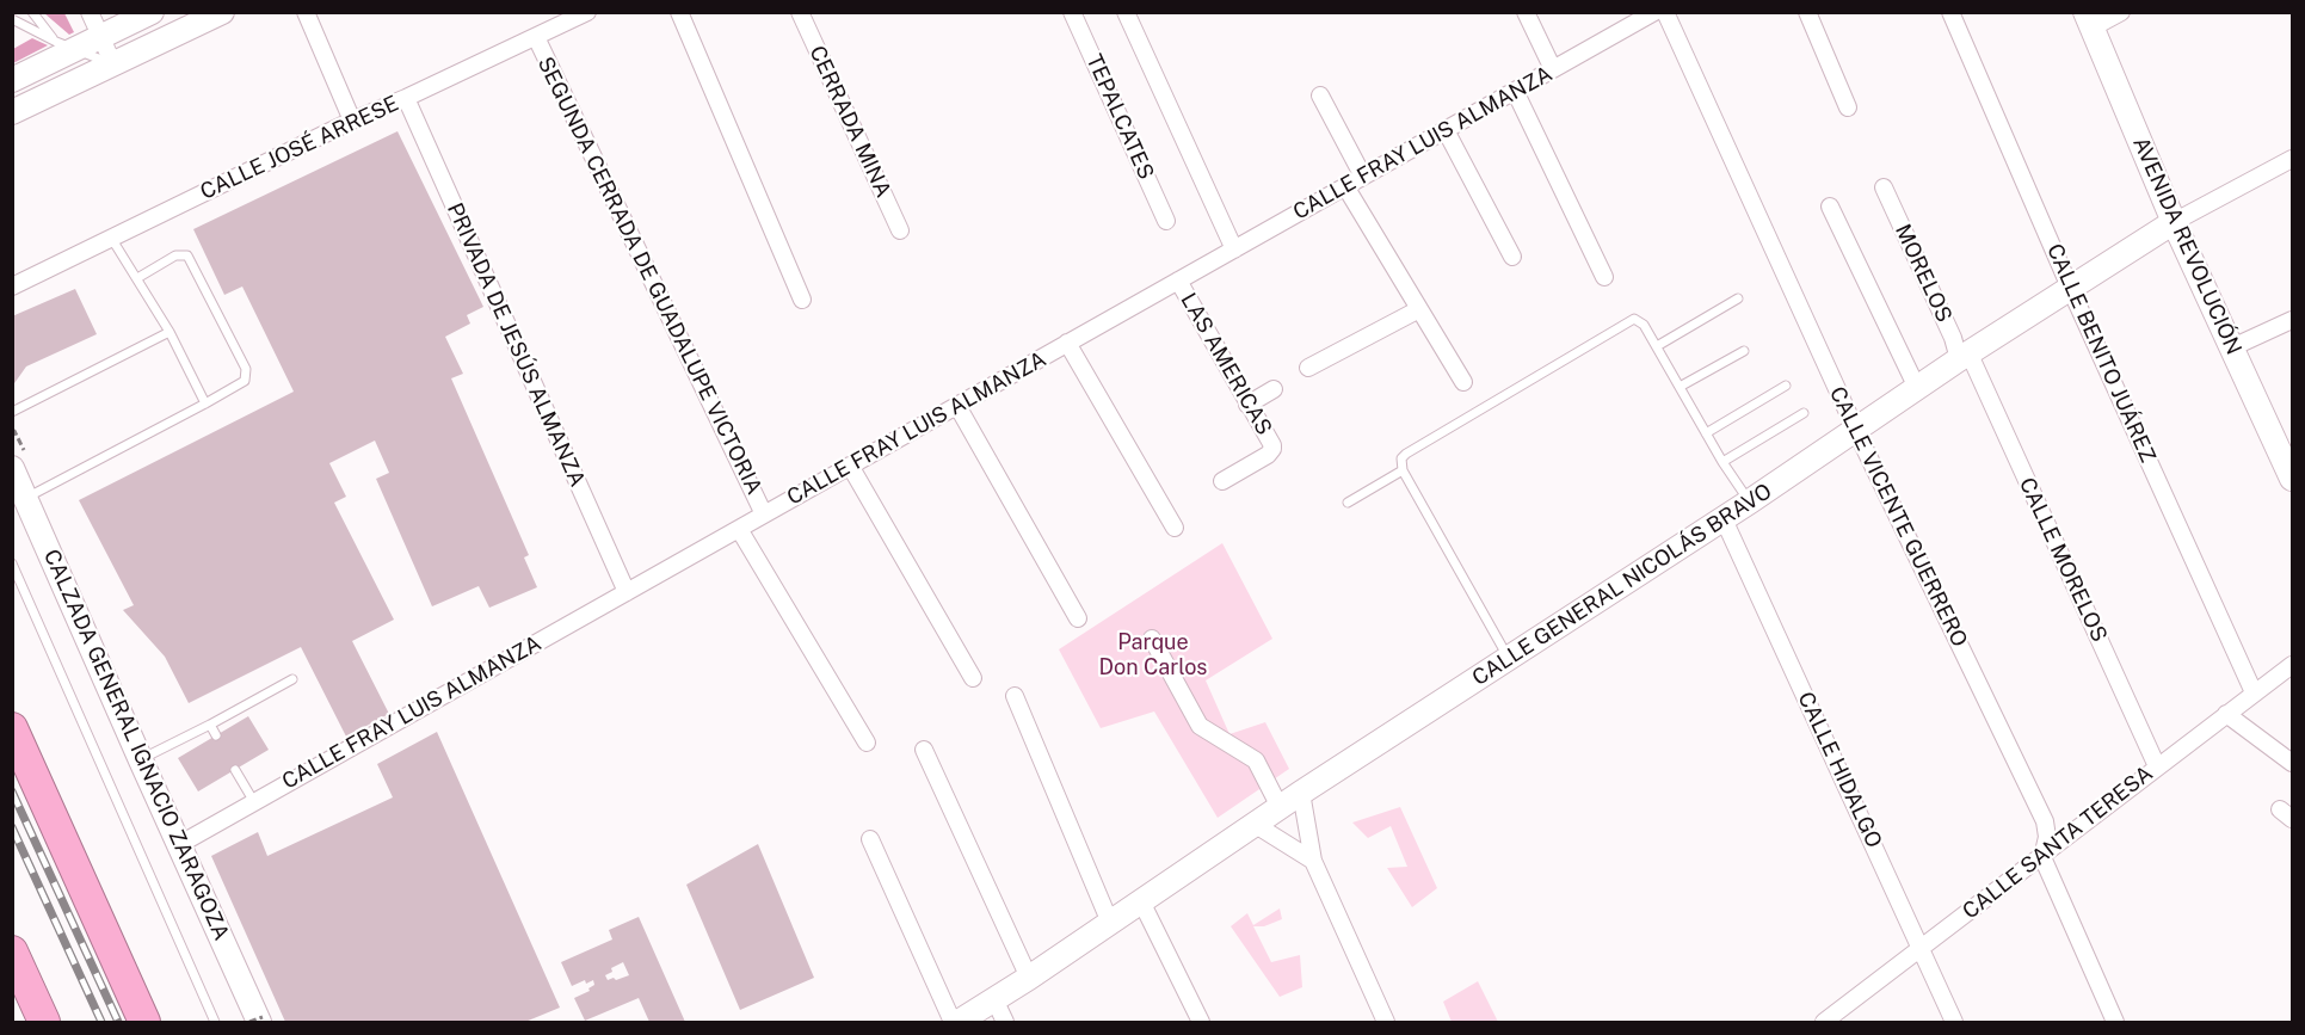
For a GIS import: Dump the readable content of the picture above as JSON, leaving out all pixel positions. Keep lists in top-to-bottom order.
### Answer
{
  "streets": {
    "street": [
      "TEPALCATES",
      "CERRADA MINA",
      "CALLE FRAY LUIS ALMANZA",
      "CALLE JOSÉ ARRESE",
      "AVENIDA REVOLUCIÓN",
      "MORELOS",
      "SEGUNDA CERRADA DE GUADALUPE VICTORIA",
      "PRIVADA DE JESÚS ALMANZA",
      "CALLE BENITO JUÁREZ",
      "LAS AMERICAS",
      "CALLE VICENTE GUERRERO",
      "CALLE MORELOS",
      "CALLE GENERAL NICOLÁS BRAVO",
      "CALZADA GENERAL IGNACIO ZARAGOZA",
      "CALLE HIDALGO",
      "CALLE SANTA TERESA"
    ]
  },
  "crossings": [
    ["CALLE FRAY LUIS ALMANZA", "SEGUNDA CERRADA DE GUADALUPE VICTORIA"],
    ["CALLE FRAY LUIS ALMANZA", "PRIVADA DE JESÚS ALMANZA"],
    ["CALLE FRAY LUIS ALMANZA", "LAS AMERICAS"],
    ["CALLE FRAY LUIS ALMANZA", "CALZADA GENERAL IGNACIO ZARAGOZA"],
    ["CALLE JOSÉ ARRESE", "SEGUNDA CERRADA DE GUADALUPE VICTORIA"],
    ["CALLE JOSÉ ARRESE", "PRIVADA DE JESÚS ALMANZA"],
    ["AVENIDA REVOLUCIÓN", "CALLE GENERAL NICOLÁS BRAVO"],
    ["MORELOS", "CALLE MORELOS"],
    ["MORELOS", "CALLE GENERAL NICOLÁS BRAVO"],
    ["CALLE BENITO JUÁREZ", "CALLE GENERAL NICOLÁS BRAVO"],
    ["CALLE BENITO JUÁREZ", "CALLE SANTA TERESA"],
    ["CALLE VICENTE GUERRERO", "CALLE GENERAL NICOLÁS BRAVO"],
    ["CALLE VICENTE GUERRERO", "CALLE SANTA TERESA"],
    ["CALLE MORELOS", "CALLE GENERAL NICOLÁS BRAVO"],
    ["CALLE MORELOS", "CALLE SANTA TERESA"],
    ["CALLE GENERAL NICOLÁS BRAVO", "CALLE HIDALGO"],
    ["CALLE HIDALGO", "CALLE SANTA TERESA"]
  ],
  "parks": ["Parque Don Carlos"]
}
